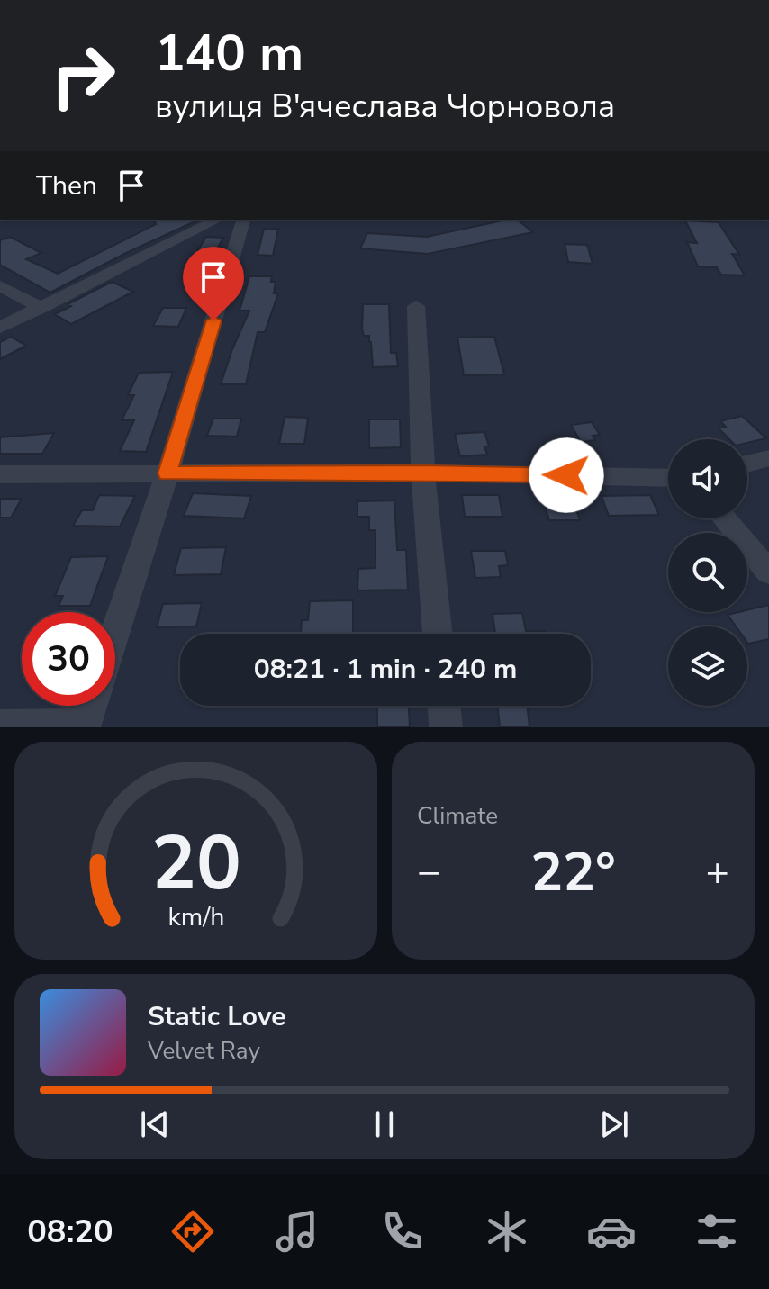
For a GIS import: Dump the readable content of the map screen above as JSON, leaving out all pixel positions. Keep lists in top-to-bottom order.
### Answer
{
  "page": {
    "turn": ["140 m", "вулиця В'ячеслава Чорновола"],
    "then": "Then",
    "limit": "30",
    "trip": "08:21 · 1 min · 240 m",
    "tile": "Climate",
    "heat": ["−", "22°", "+"],
    "song": ["Static Love", "Velvet Ray"],
    "tabs": "08:20",
    "gauge": ["20", "km/h"]
  }
}
